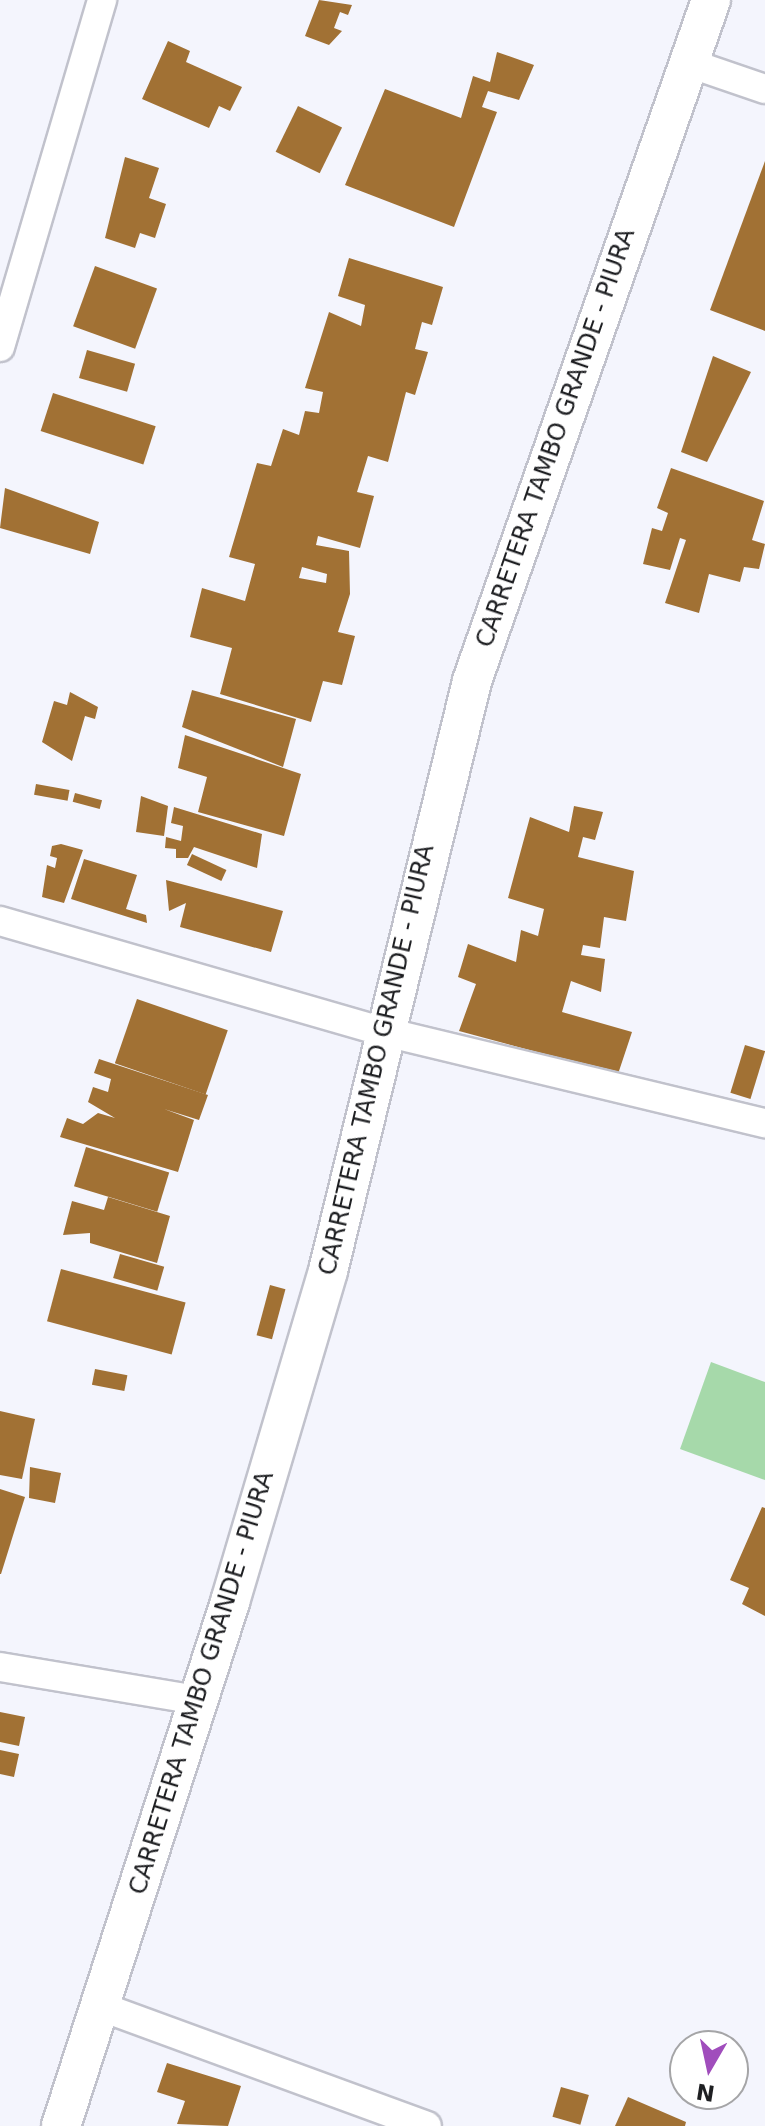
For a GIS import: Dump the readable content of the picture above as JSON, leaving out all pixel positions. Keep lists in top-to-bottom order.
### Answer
{
  "streets": {
    "main road": ["CARRETERA TAMBO GRANDE - PIURA"]
  },
  "north": "bottom"
}
